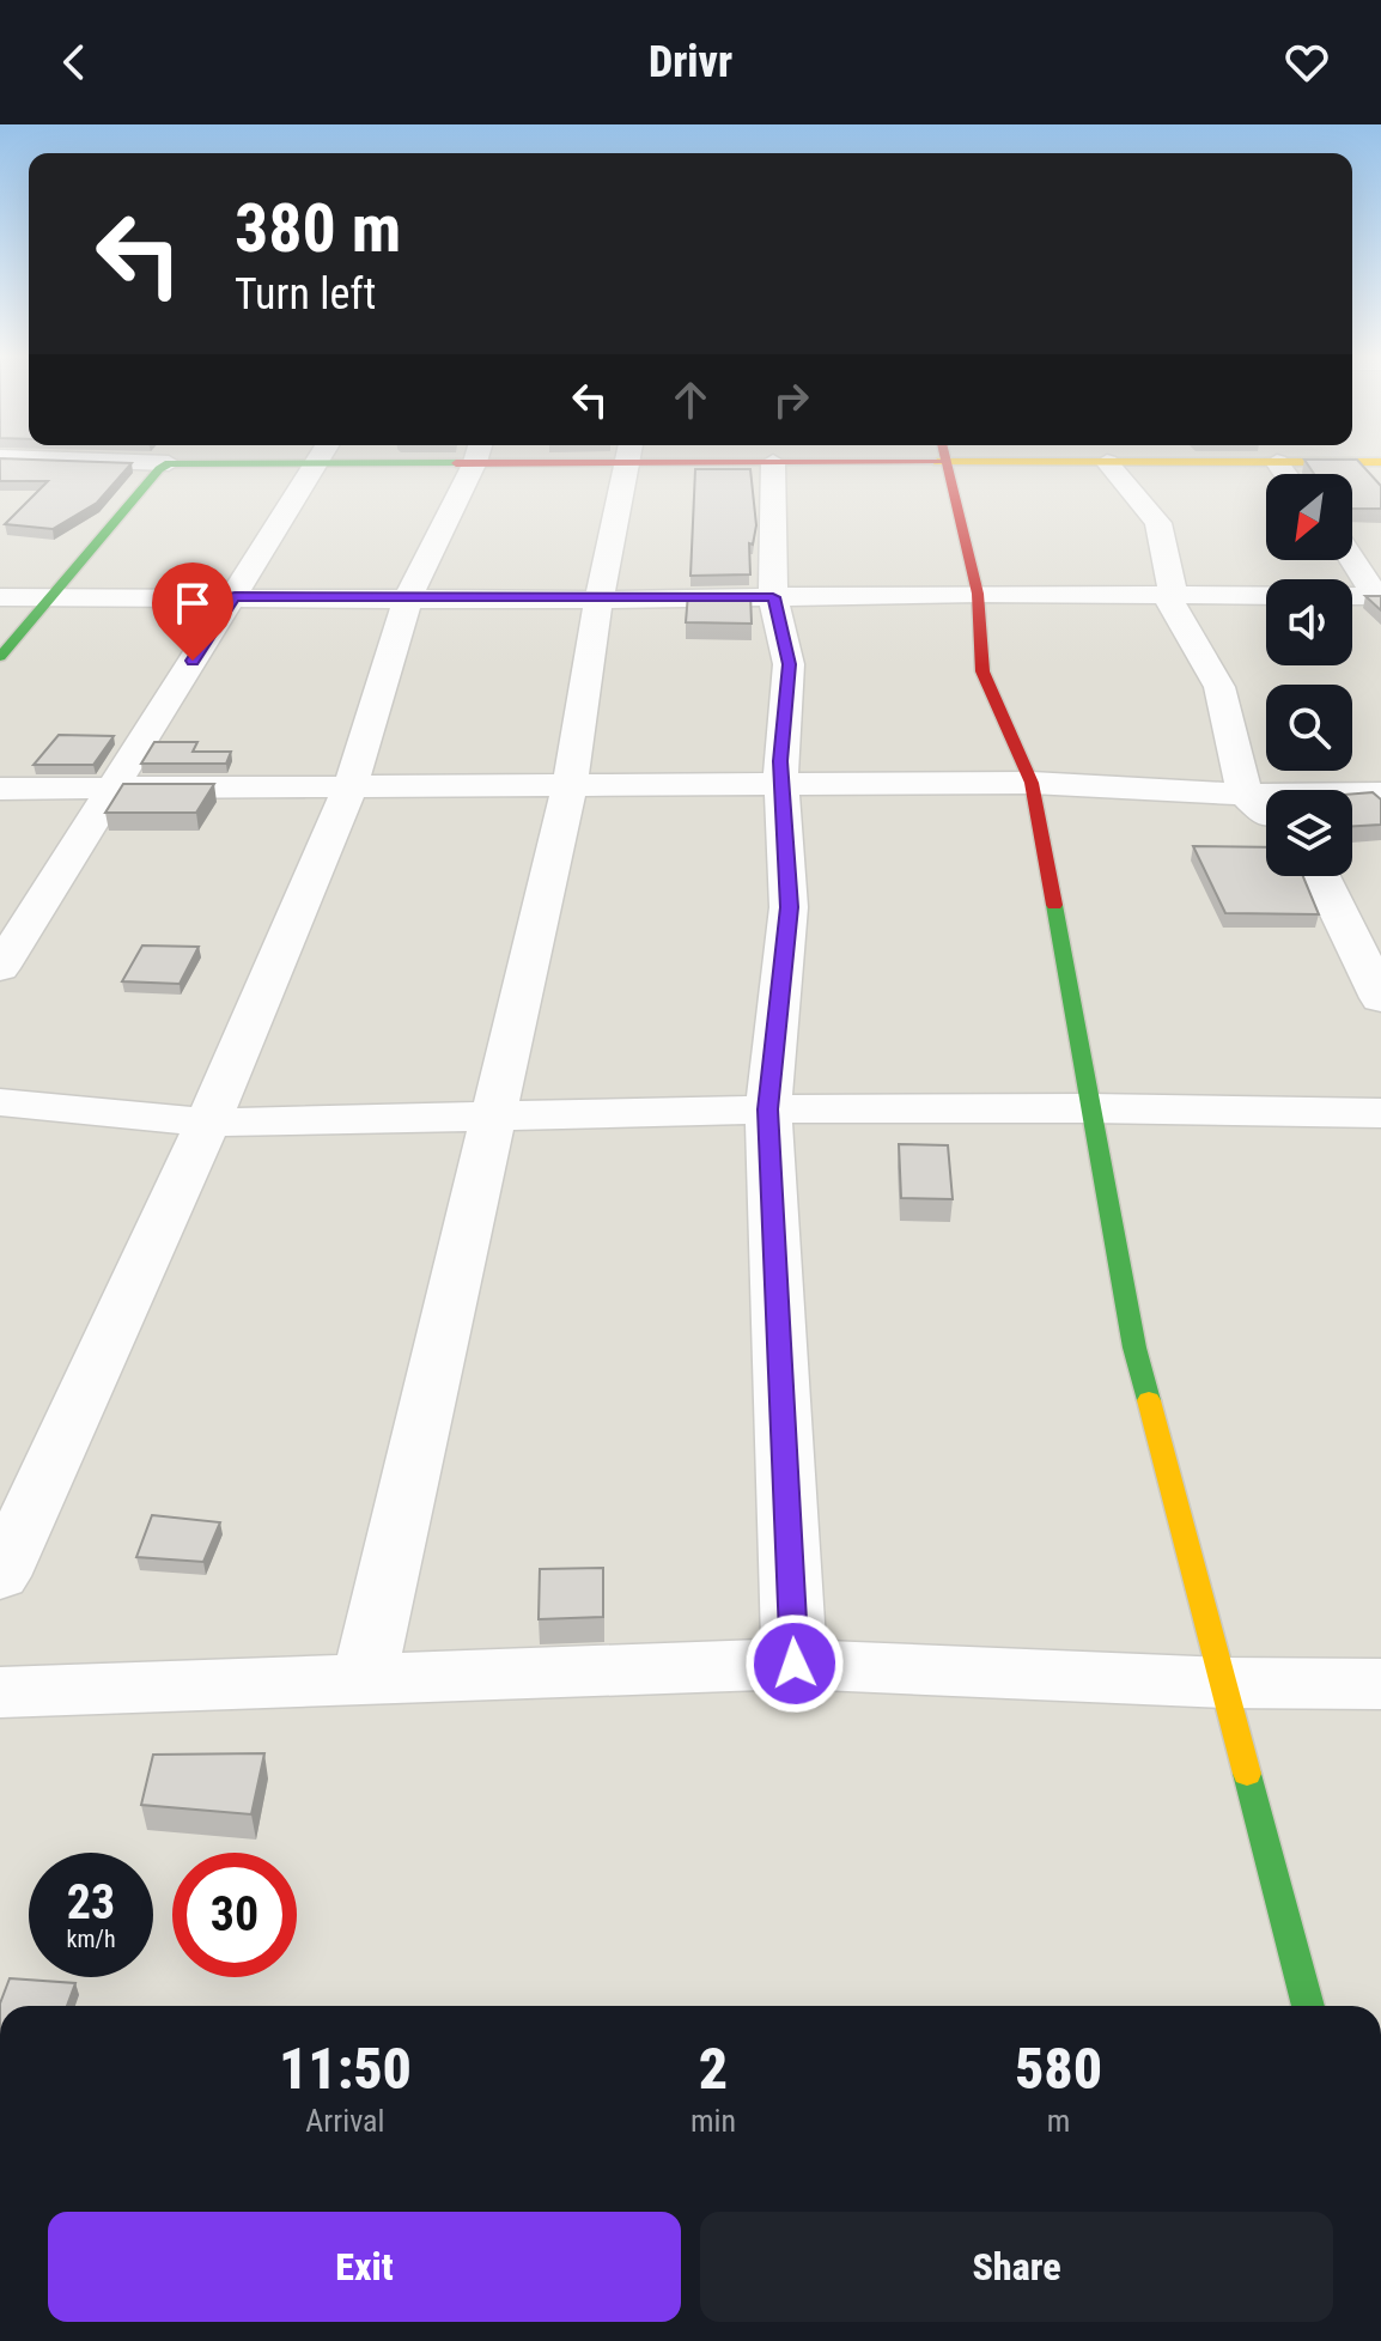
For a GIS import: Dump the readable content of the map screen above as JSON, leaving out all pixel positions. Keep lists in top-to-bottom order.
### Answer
{
  "north": "bottom left",
  "page": {
    "header": "Drivr",
    "turn": ["380 m", "Turn left"],
    "speed": "23 km/h",
    "limit": "30",
    "eta": [
      "11:50",
      "Arrival",
      "2",
      "min",
      "580",
      "m"
    ],
    "buttons": ["Exit", "Share"]
  }
}
